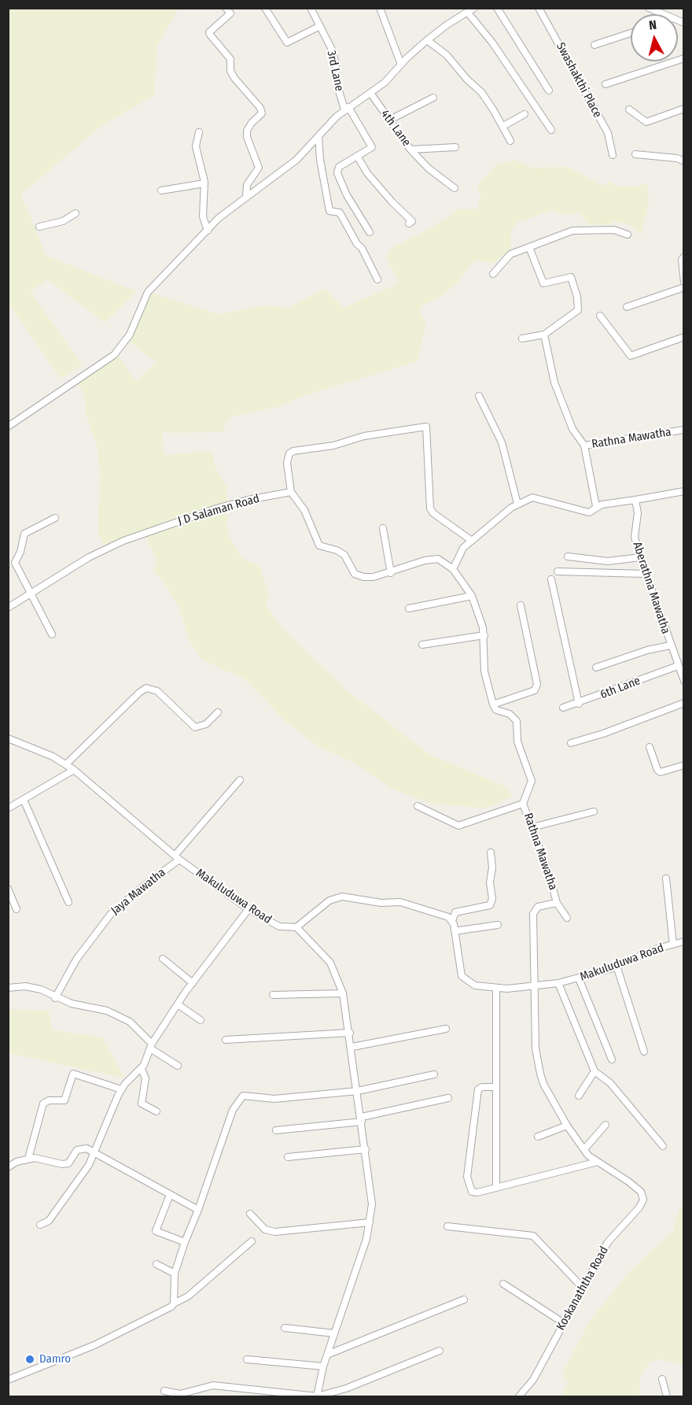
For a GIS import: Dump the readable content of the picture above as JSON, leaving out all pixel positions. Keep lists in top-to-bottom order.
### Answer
{
  "streets": {
    "street": [
      "3rd Lane",
      "Swashakthi Place",
      "4th Lane",
      "Rathna Mawatha",
      "J D Salaman Road",
      "Aberathna Mawatha",
      "6th Lane",
      "Jaya Mawatha",
      "Makuluduwa Road",
      "Koskanaththa Road"
    ]
  },
  "crossings": [
    ["Rathna Mawatha", "Koskanaththa Road"],
    ["Aberathna Mawatha", "6th Lane"],
    ["Jaya Mawatha", "Makuluduwa Road"],
    ["Makuluduwa Road", "Koskanaththa Road"]
  ],
  "places": ["Damro"],
  "north": "top"
}
